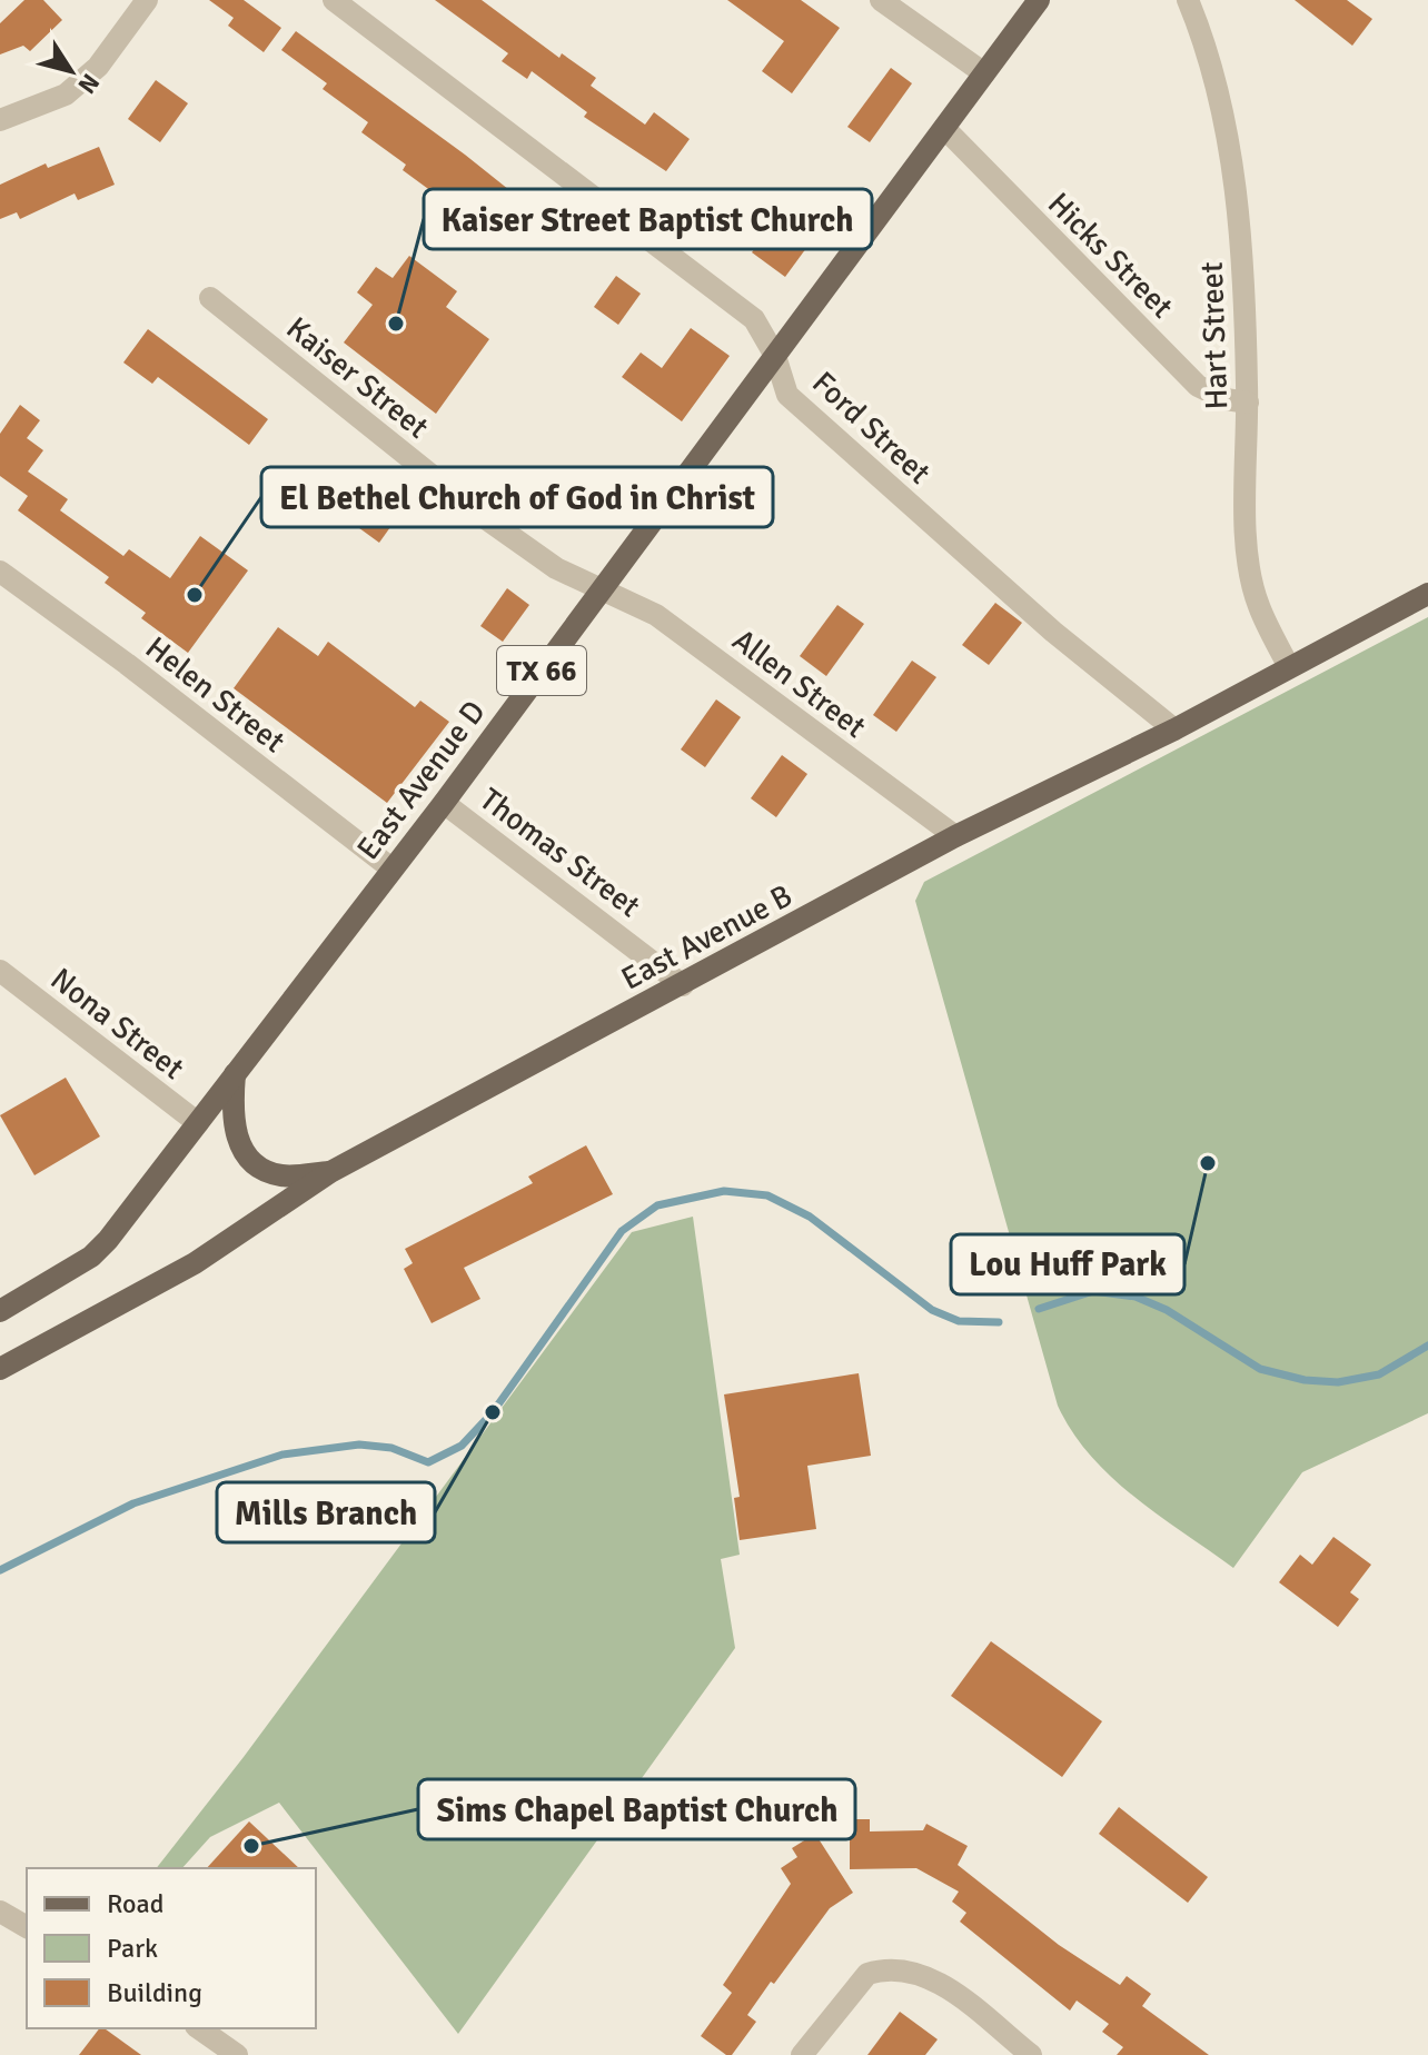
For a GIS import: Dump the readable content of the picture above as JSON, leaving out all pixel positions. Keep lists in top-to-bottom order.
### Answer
{
  "streets": {
    "main road": ["TX 66", "East Avenue D", "East Avenue B"],
    "street": [
      "Hicks Street",
      "Hart Street",
      "Kaiser Street",
      "Ford Street",
      "Allen Street",
      "Helen Street",
      "Thomas Street",
      "Nona Street"
    ]
  },
  "crossings": [
    ["Hicks Street", "Hart Street"],
    ["Hicks Street", "East Avenue D"],
    ["Hart Street", "East Avenue B"],
    ["Kaiser Street", "Allen Street"],
    ["Kaiser Street", "East Avenue D"],
    ["Ford Street", "East Avenue D"],
    ["Ford Street", "East Avenue B"],
    ["Allen Street", "East Avenue D"],
    ["Allen Street", "East Avenue B"],
    ["Helen Street", "East Avenue D"],
    ["East Avenue D", "Thomas Street"],
    ["East Avenue D", "Nona Street"],
    ["Thomas Street", "East Avenue B"]
  ],
  "places": [
    "Kaiser Street Baptist Church",
    "El Bethel Church of God in Christ",
    "Lou Huff Park",
    "Mills Branch",
    "Sims Chapel Baptist Church"
  ],
  "legend": ["Road", "Park", "Building"],
  "north": "bottom right"
}
